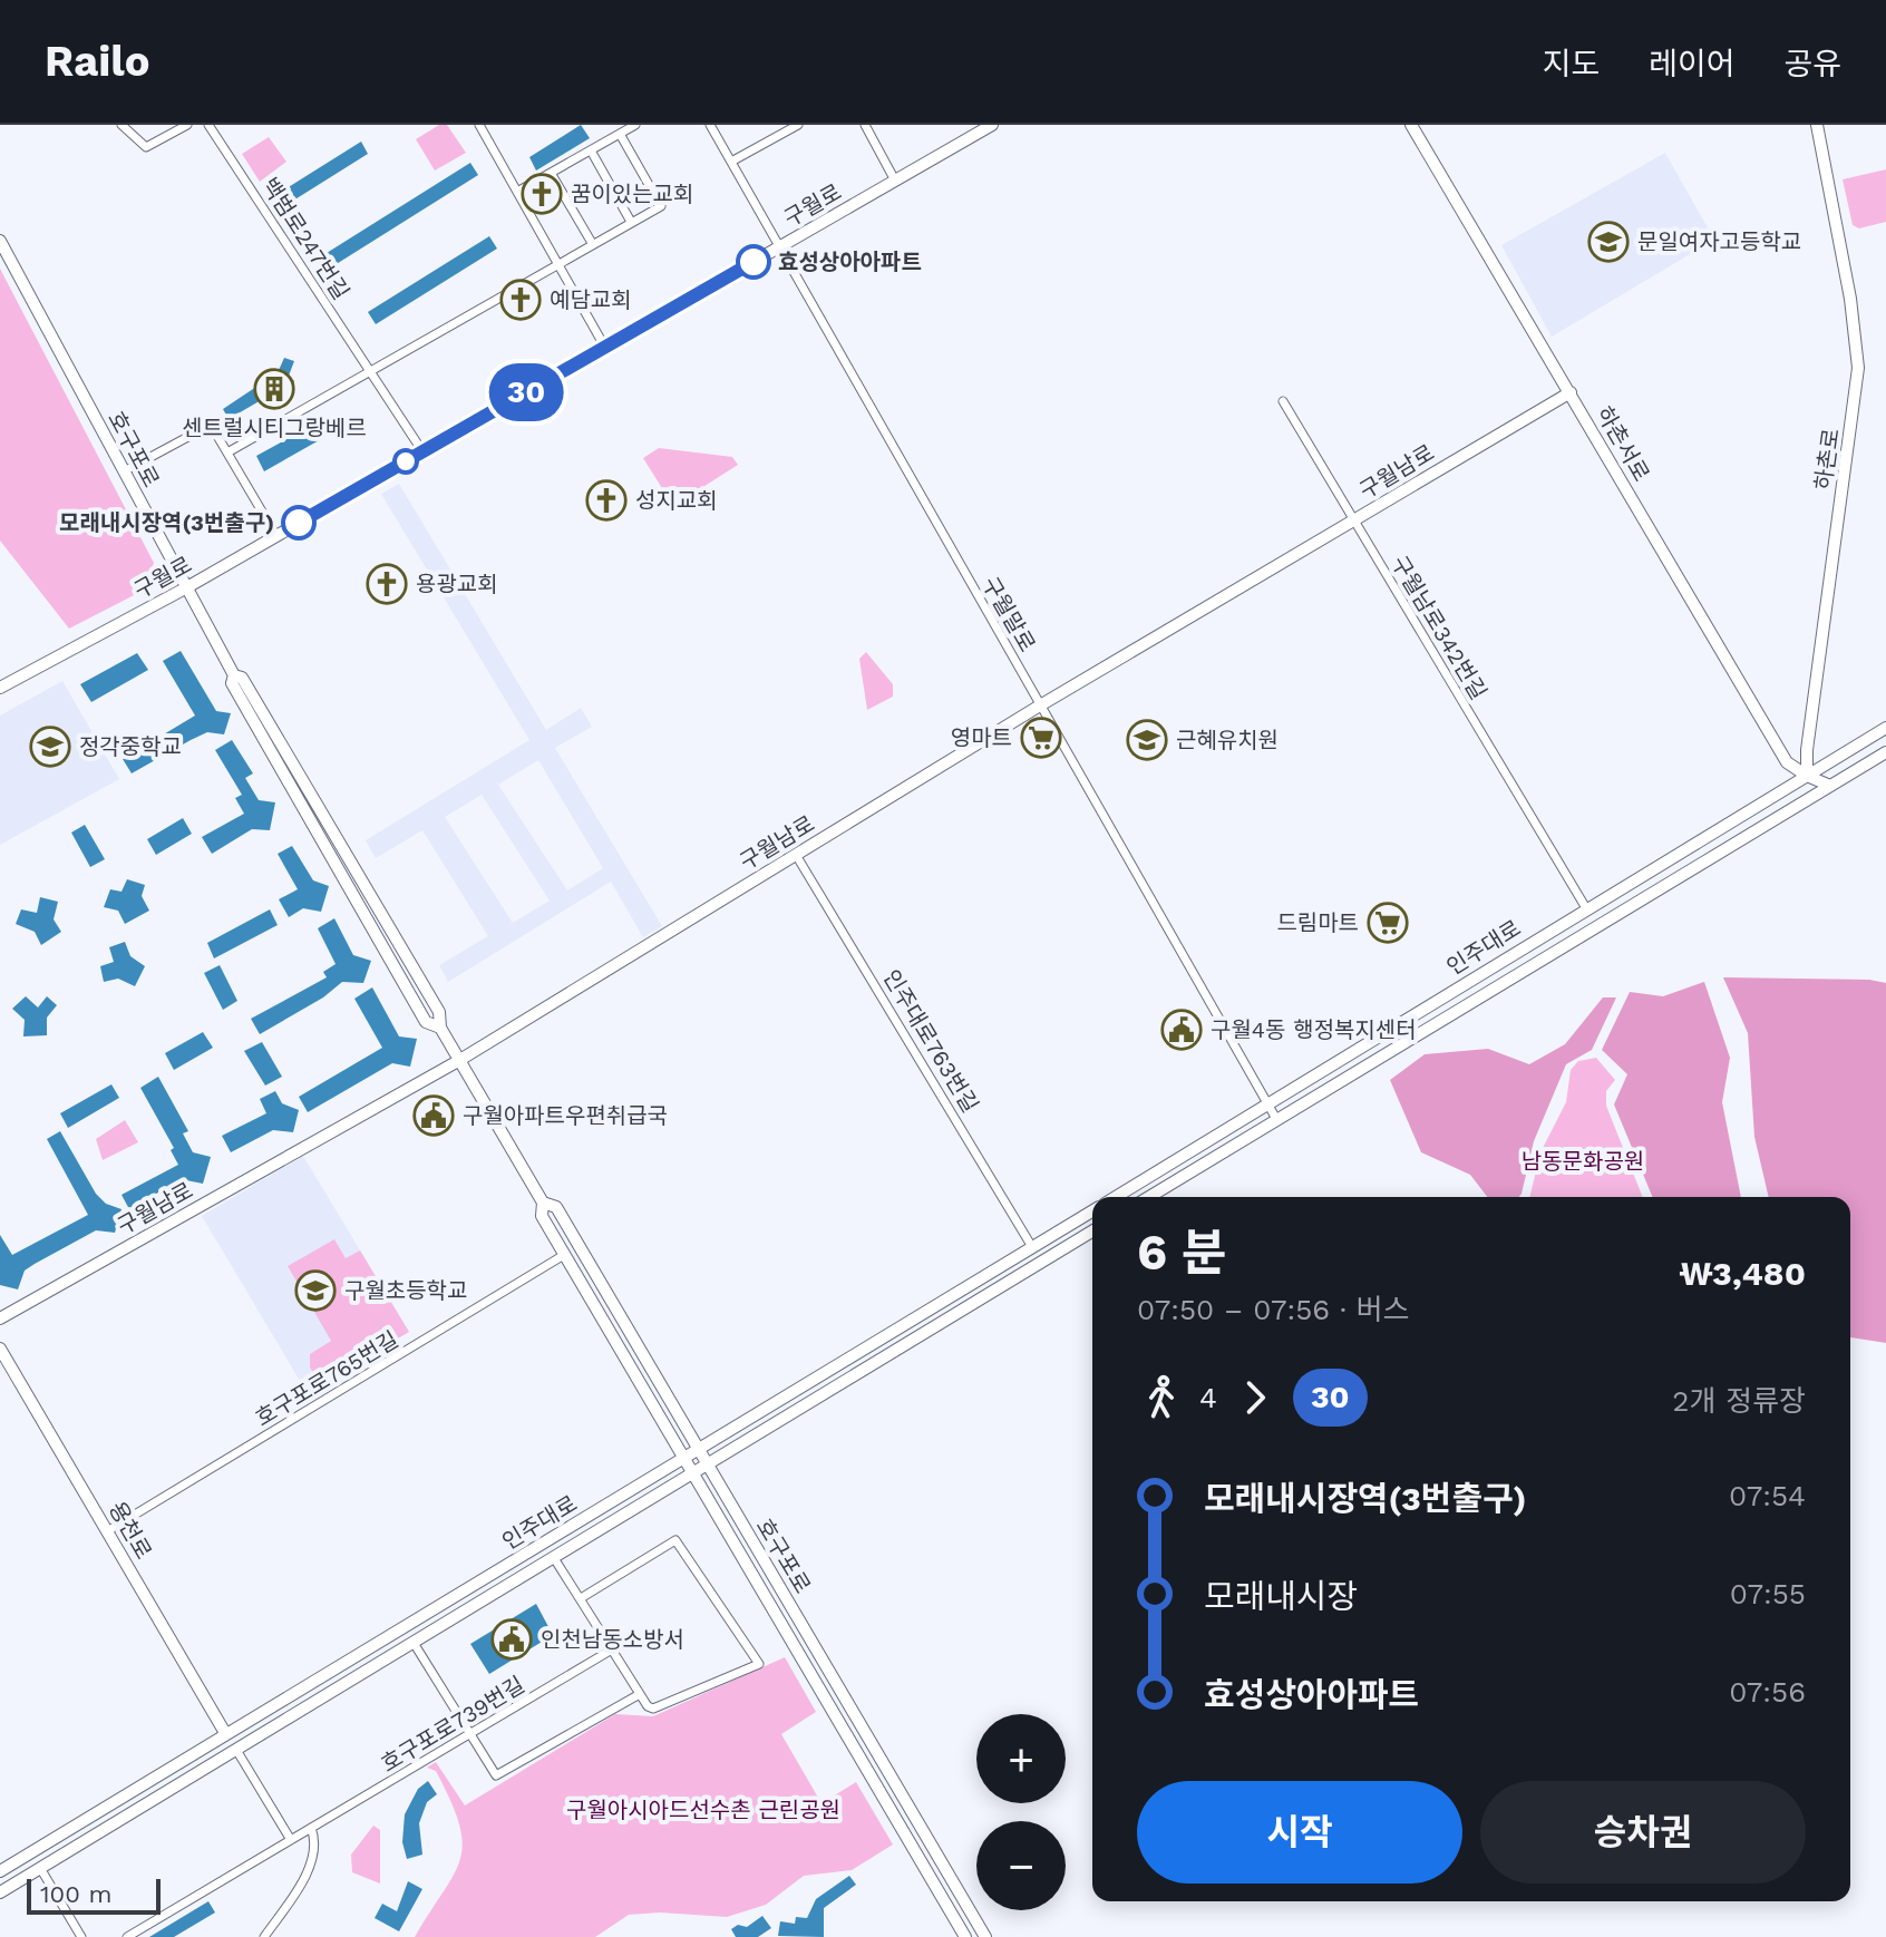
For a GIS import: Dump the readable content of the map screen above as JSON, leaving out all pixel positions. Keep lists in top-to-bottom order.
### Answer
{
  "streets": {
    "main road": [
      "구월로",
      "하촌서로",
      "호구포로",
      "하촌로",
      "구월남로",
      "인주대로",
      "용천로"
    ],
    "street": [
      "백범로247번길",
      "구월말로",
      "구월남로342번길",
      "인주대로763번길",
      "호구포로765번길",
      "호구포로739번길"
    ]
  },
  "crossings": [
    ["구월로", "백범로247번길"],
    ["구월로", "호구포로"],
    ["구월로", "구월말로"],
    ["하촌서로", "하촌로"],
    ["하촌서로", "구월남로"],
    ["하촌서로", "인주대로"],
    ["호구포로", "구월남로"],
    ["호구포로", "인주대로"],
    ["호구포로", "호구포로765번길"],
    ["하촌로", "인주대로"],
    ["구월남로", "구월말로"],
    ["구월남로", "구월남로342번길"],
    ["구월남로", "인주대로763번길"],
    ["구월말로", "인주대로"],
    ["구월남로342번길", "인주대로"],
    ["인주대로", "인주대로763번길"],
    ["인주대로", "용천로"],
    ["호구포로765번길", "용천로"]
  ],
  "parks": ["남동문화공원", "구월아시아드선수촌 근린공원"],
  "places": {
    "church": [
      "꿈이있는교회",
      "예담교회",
      "성지교회",
      "용광교회"
    ],
    "school or university": [
      "문일여자고등학교",
      "근혜유치원",
      "정각중학교",
      "구월초등학교"
    ],
    "other": ["효성상아아파트", "모래내시장역(3번출구)"],
    "building": ["센트럴시티그랑베르"],
    "supermarket": ["영마트", "드림마트"],
    "public building": ["구월4동 행정복지센터", "구월아파트우편취급국", "인천남동소방서"]
  },
  "lines": ["bus line 30"],
  "scale_bar": "100 m",
  "page": {
    "header": "Railo",
    "nav": ["지도", "레이어", "공유"],
    "on_map": "30",
    "heading": ["6 분", "07:50 – 07:56 · 버스", "₩3,480"],
    "legs": ["4", "30", "2개 정류장"],
    "list": [
      {
        "name": "모래내시장역(3번출구)",
        "value": "07:54"
      },
      {
        "name": "모래내시장",
        "value": "07:55"
      },
      {
        "name": "효성상아아파트",
        "value": "07:56"
      }
    ],
    "map_buttons": ["+", "−"],
    "buttons": ["시작", "승차권"],
    "scale": "100 m"
  }
}
